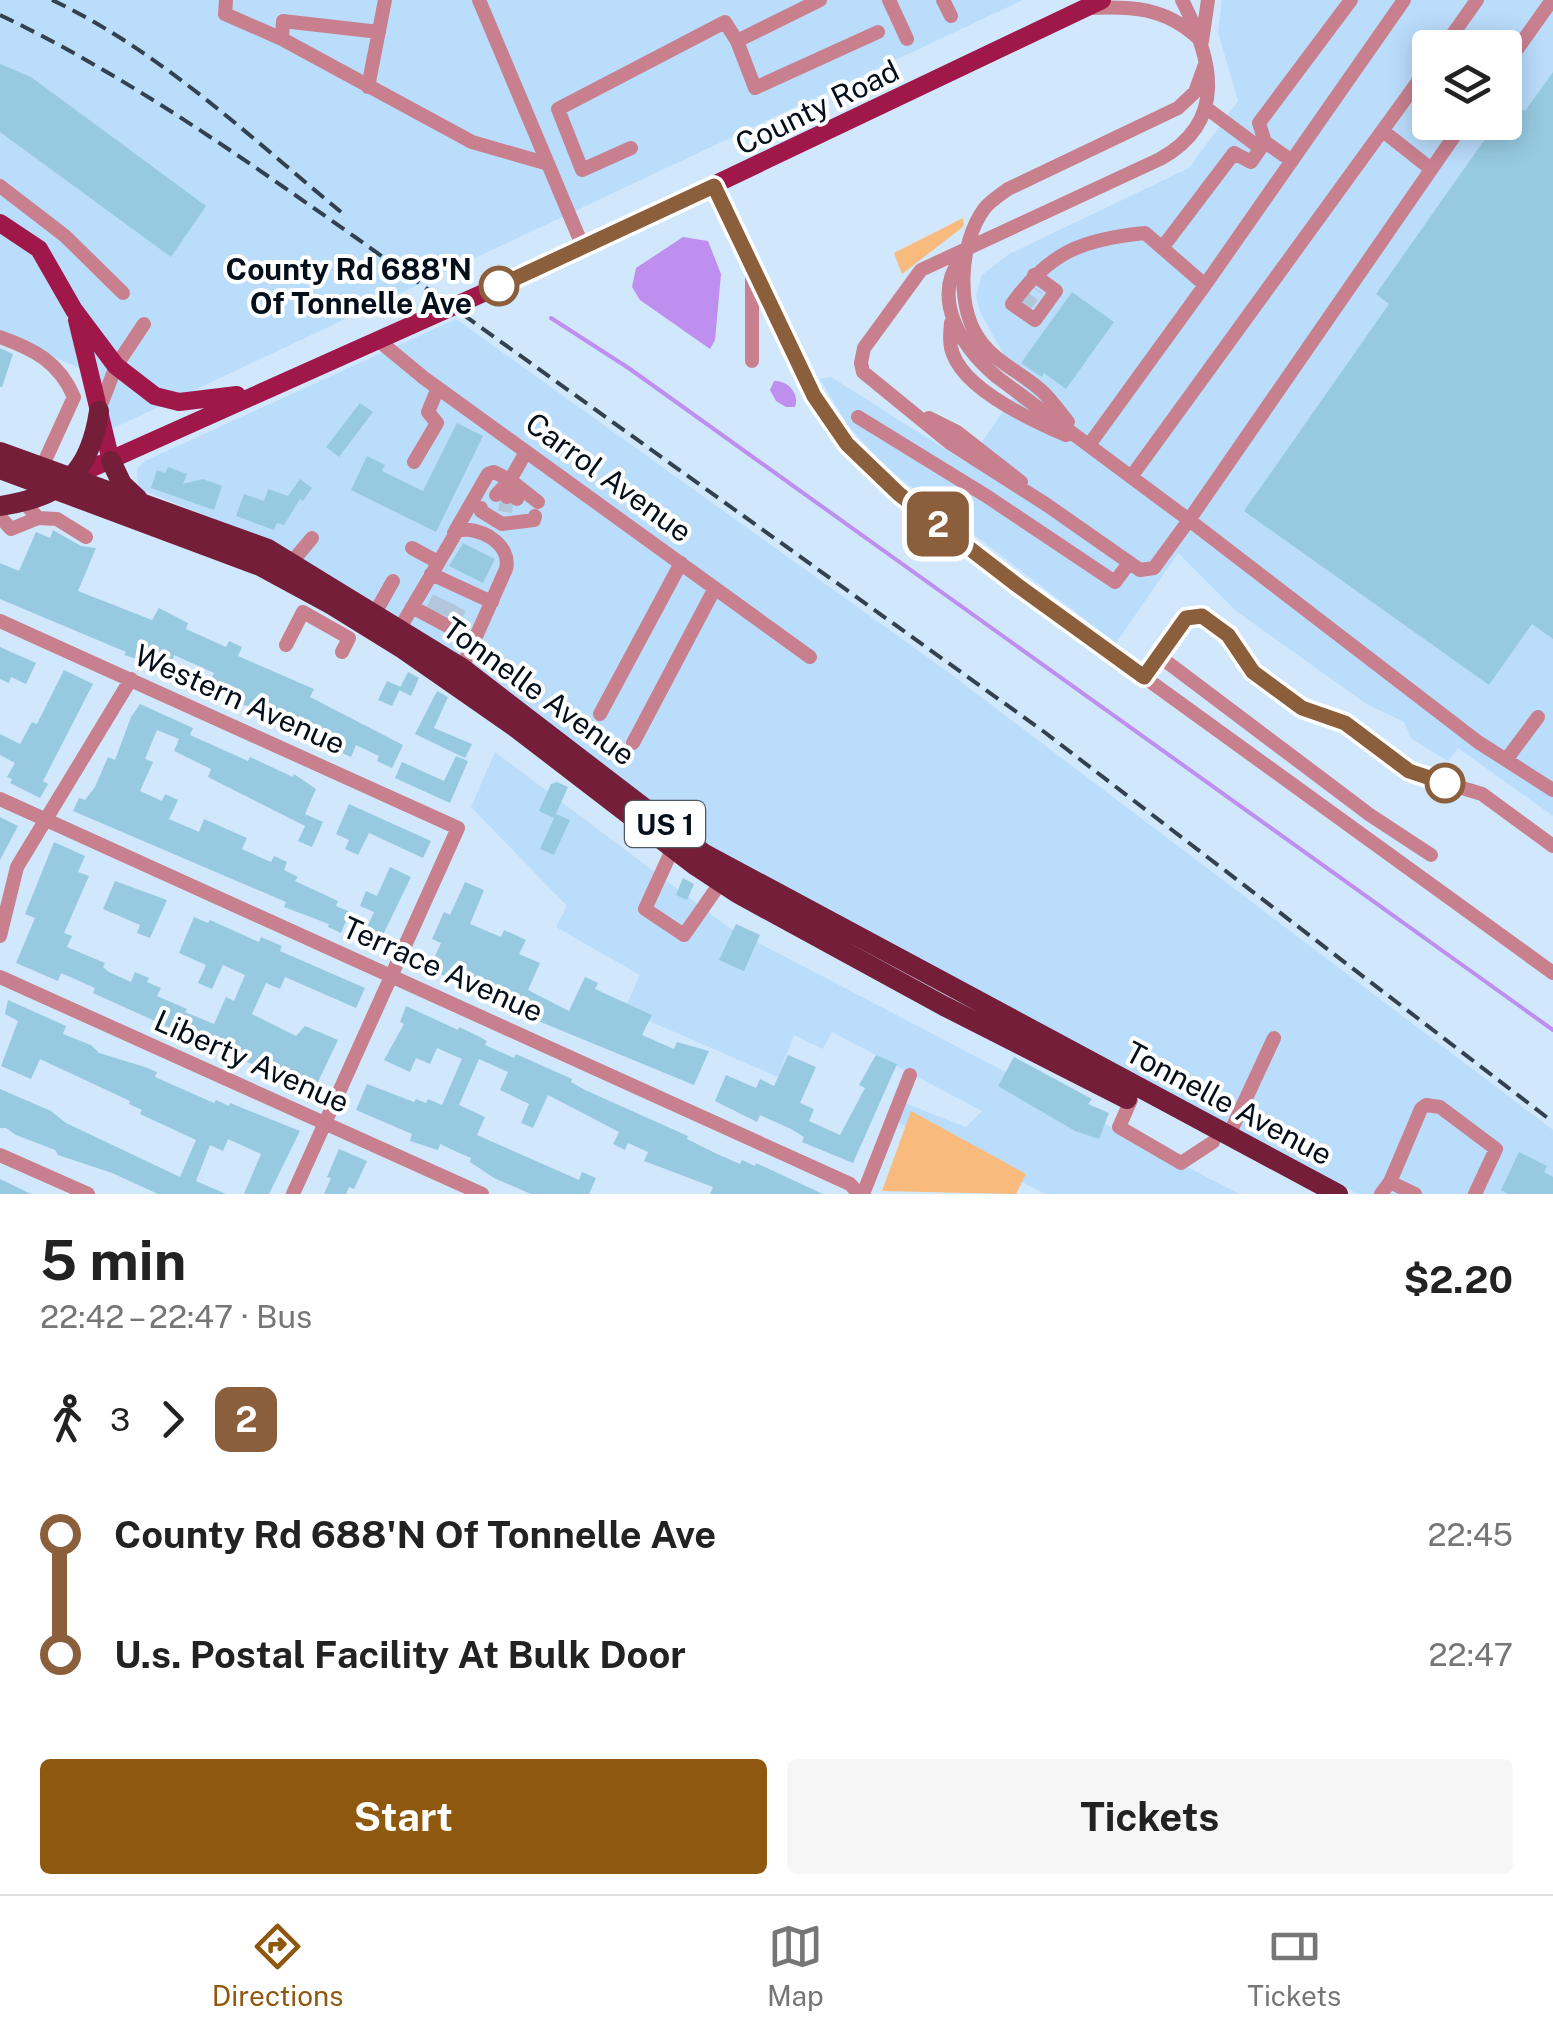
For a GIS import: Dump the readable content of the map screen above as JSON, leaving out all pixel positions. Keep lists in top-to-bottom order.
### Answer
{
  "streets": {
    "highway": ["Tonnelle Avenue", "US 1"],
    "main road": ["County Road"],
    "street": [
      "Carrol Avenue",
      "Western Avenue",
      "Terrace Avenue",
      "Liberty Avenue"
    ]
  },
  "crossings": [
    ["County Road", "Carrol Avenue"],
    ["County Road", "Tonnelle Avenue"],
    ["Western Avenue", "Terrace Avenue"]
  ],
  "places": ["County Rd 688'N Of Tonnelle Ave"],
  "lines": ["bus line 2"],
  "page": {
    "on_map": "2",
    "heading": ["5 min", "22:42 – 22:47 · Bus", "$2.20"],
    "legs": ["3", "2"],
    "list": [
      {
        "name": "County Rd 688'N Of Tonnelle Ave",
        "value": "22:45"
      },
      {
        "name": "U.s. Postal Facility At Bulk Door",
        "value": "22:47"
      }
    ],
    "buttons": ["Start", "Tickets"],
    "tabs": ["Directions", "Map", "Tickets"]
  }
}
